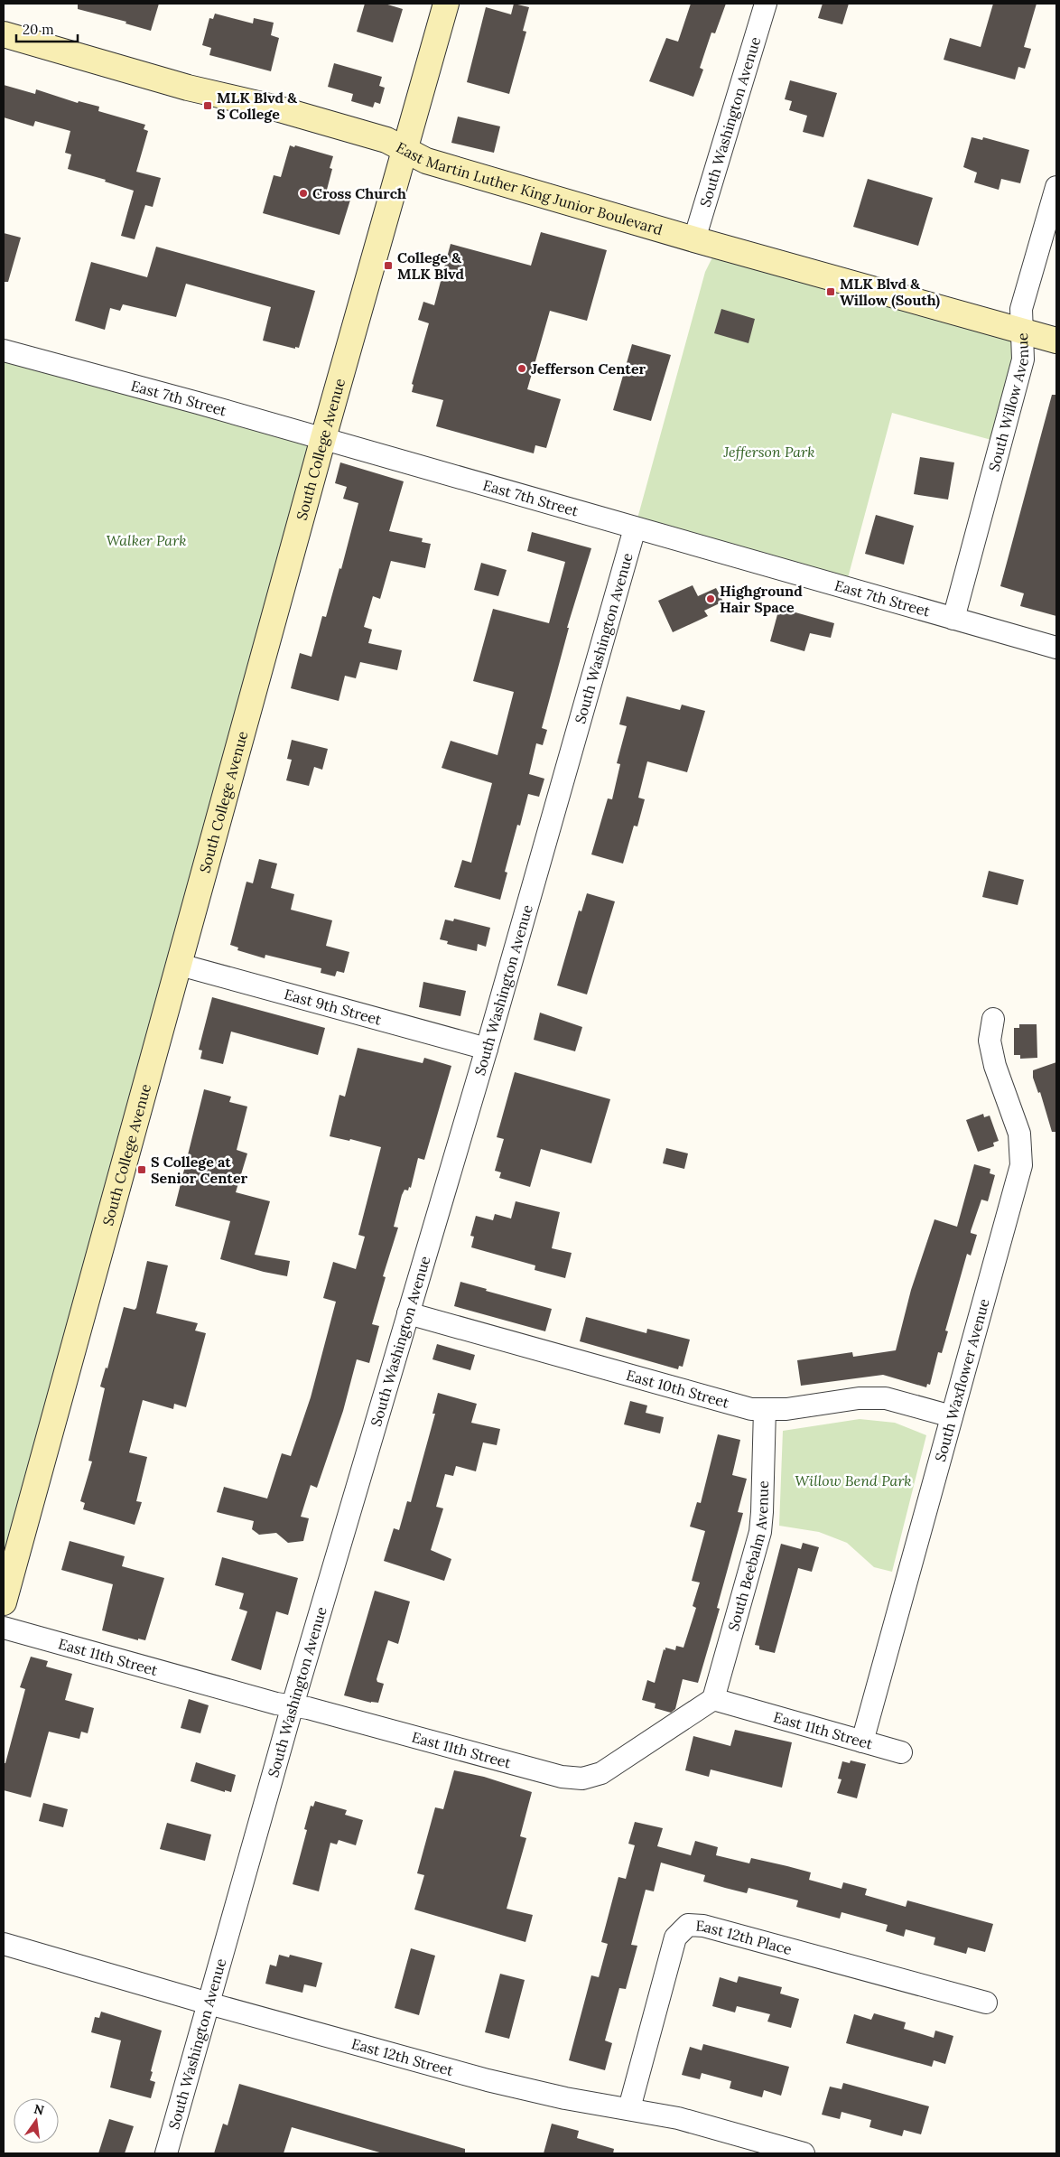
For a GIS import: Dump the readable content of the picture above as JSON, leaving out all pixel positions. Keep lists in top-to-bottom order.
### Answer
{
  "streets": {
    "street": [
      "South Washington Avenue",
      "East Martin Luther King Junior Boulevard",
      "East 7th Street",
      "South Willow Avenue",
      "South College Avenue",
      "East 9th Street",
      "South Waxflower Avenue",
      "East 10th Street",
      "South Beebalm Avenue",
      "East 11th Street",
      "East 12th Place",
      "East 12th Street"
    ]
  },
  "crossings": [
    ["South Washington Avenue", "East Martin Luther King Junior Boulevard"],
    ["South Washington Avenue", "East 7th Street"],
    ["South Washington Avenue", "East 9th Street"],
    ["South Washington Avenue", "East 10th Street"],
    ["South Washington Avenue", "East 11th Street"],
    ["South Washington Avenue", "East 12th Street"],
    ["East Martin Luther King Junior Boulevard", "South Willow Avenue"],
    ["East Martin Luther King Junior Boulevard", "South College Avenue"],
    ["East 7th Street", "South Willow Avenue"],
    ["East 7th Street", "South College Avenue"],
    ["South College Avenue", "East 9th Street"],
    ["South Waxflower Avenue", "East 10th Street"],
    ["South Waxflower Avenue", "East 11th Street"],
    ["East 10th Street", "South Beebalm Avenue"],
    ["South Beebalm Avenue", "East 11th Street"],
    ["East 12th Place", "East 12th Street"]
  ],
  "parks": ["Jefferson Park", "Walker Park", "Willow Bend Park"],
  "places": {
    "transit": [
      "MLK Blvd & S College",
      "College & MLK Blvd",
      "MLK Blvd & Willow (South)",
      "S College at Senior Center"
    ],
    "other": ["Cross Church", "Jefferson Center", "Highground Hair Space"]
  },
  "scale_bar": "20 m",
  "north": "top"
}
